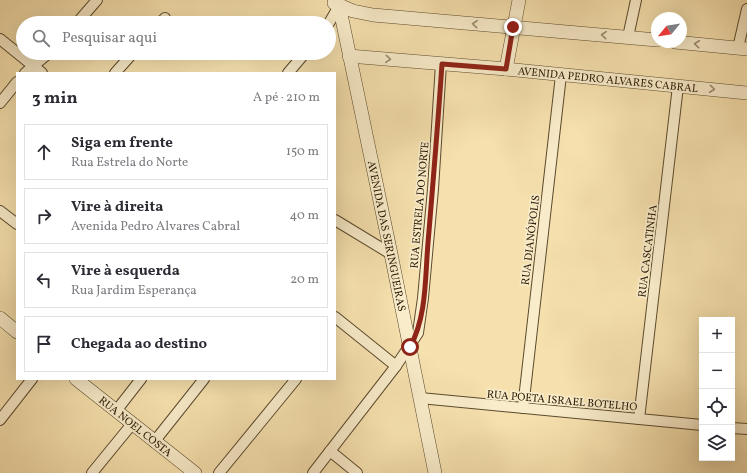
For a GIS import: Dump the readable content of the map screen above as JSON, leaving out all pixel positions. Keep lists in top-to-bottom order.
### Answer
{
  "streets": {
    "street": [
      "AVENIDA PEDRO ALVARES CABRAL",
      "RUA ESTRELA DO NORTE",
      "AVENIDA DAS SERINGUEIRAS",
      "RUA DIANÓPOLIS",
      "RUA CASCATINHA",
      "RUA POETA ISRAEL BOTELHO",
      "RUA NOEL COSTA"
    ]
  },
  "crossings": [
    ["AVENIDA PEDRO ALVARES CABRAL", "RUA ESTRELA DO NORTE"],
    ["AVENIDA PEDRO ALVARES CABRAL", "AVENIDA DAS SERINGUEIRAS"],
    ["AVENIDA PEDRO ALVARES CABRAL", "RUA DIANÓPOLIS"],
    ["AVENIDA PEDRO ALVARES CABRAL", "RUA CASCATINHA"],
    ["RUA ESTRELA DO NORTE", "AVENIDA DAS SERINGUEIRAS"],
    ["AVENIDA DAS SERINGUEIRAS", "RUA POETA ISRAEL BOTELHO"],
    ["RUA DIANÓPOLIS", "RUA POETA ISRAEL BOTELHO"],
    ["RUA CASCATINHA", "RUA POETA ISRAEL BOTELHO"]
  ],
  "north": "bottom left",
  "page": {
    "search": "Pesquisar aqui",
    "heading": ["3 min", "A pé · 210 m"],
    "list": [
      ["Siga em frente", "Rua Estrela do Norte", "150 m"],
      ["Vire à direita", "Avenida Pedro Alvares Cabral", "40 m"],
      ["Vire à esquerda", "Rua Jardim Esperança", "20 m"],
      "Chegada ao destino"
    ],
    "map_buttons": ["+", "−"]
  }
}
